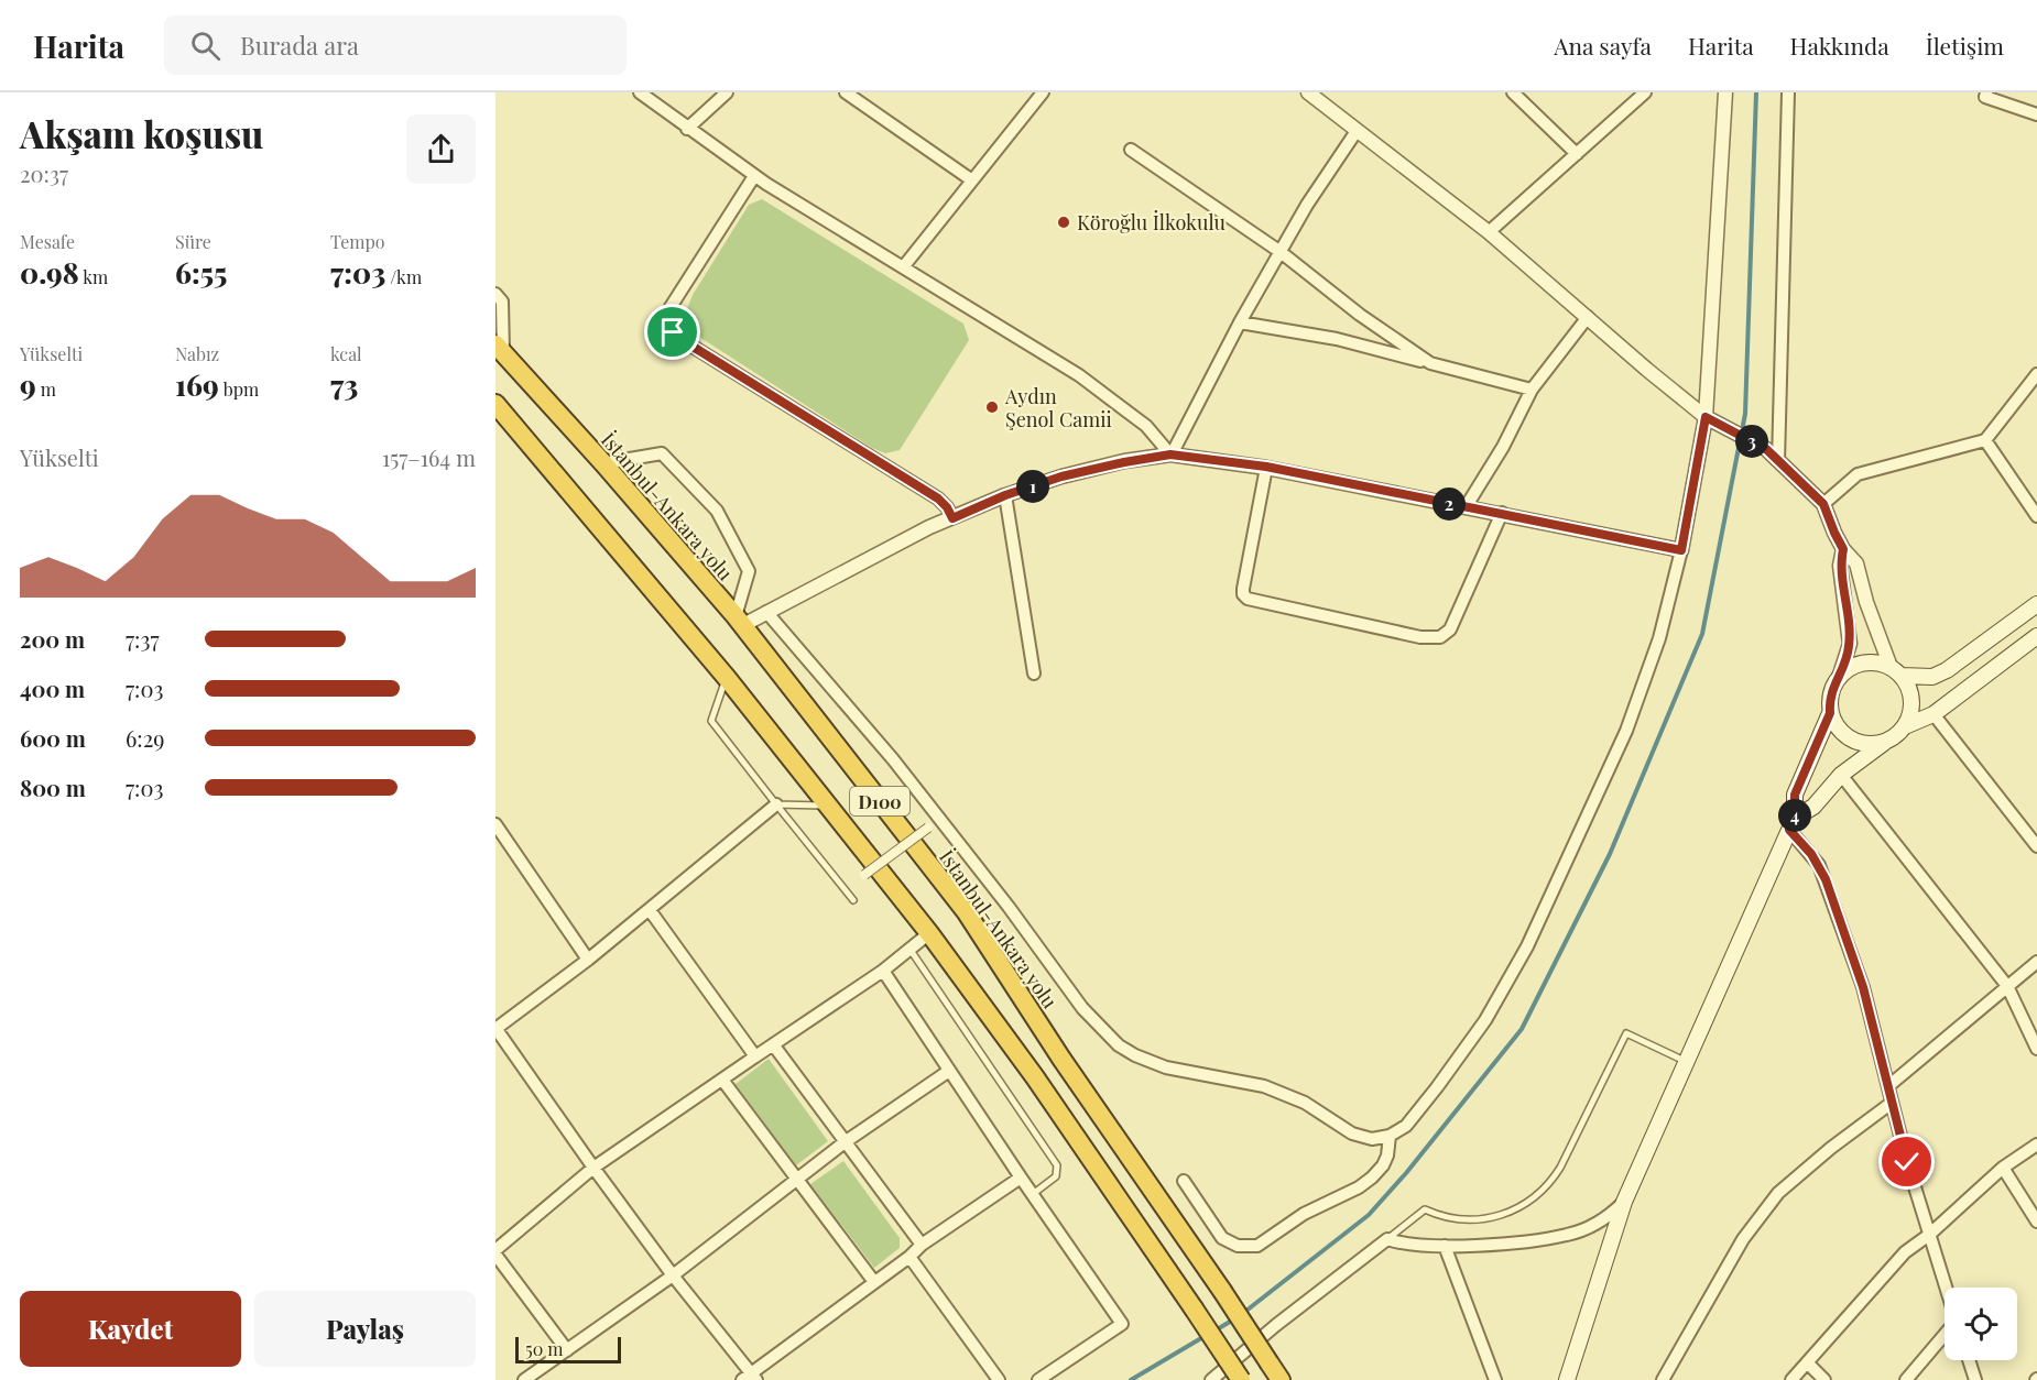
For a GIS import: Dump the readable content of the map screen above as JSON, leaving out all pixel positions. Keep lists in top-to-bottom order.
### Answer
{
  "streets": {
    "highway": ["İstanbul-Ankara yolu", "D100"]
  },
  "places": ["Köroğlu İlkokulu", "Aydın Şenol Camii"],
  "scale_bar": "50 m",
  "page": {
    "header": "Harita",
    "search": "Burada ara",
    "nav": [
      "Ana sayfa",
      "Harita",
      "Hakkında",
      "İletişim"
    ],
    "heading": ["Akşam koşusu", "20:37"],
    "stats": [
      ["Mesafe", "0.98 km"],
      ["Süre", "6:55"],
      ["Tempo", "7:03 /km"],
      ["Yükselti", "9 m"],
      ["Nabız", "169 bpm"],
      ["kcal", "73"]
    ],
    "pins": [
      "3",
      "1",
      "2",
      "4"
    ],
    "chart": ["Yükselti", "157–164 m"],
    "list": [
      {
        "name": "200 m",
        "note": "7:37"
      },
      {
        "name": "400 m",
        "note": "7:03"
      },
      {
        "name": "600 m",
        "note": "6:29"
      },
      {
        "name": "800 m",
        "note": "7:03"
      }
    ],
    "buttons": ["Kaydet", "Paylaş"],
    "scale": "50 m"
  }
}
